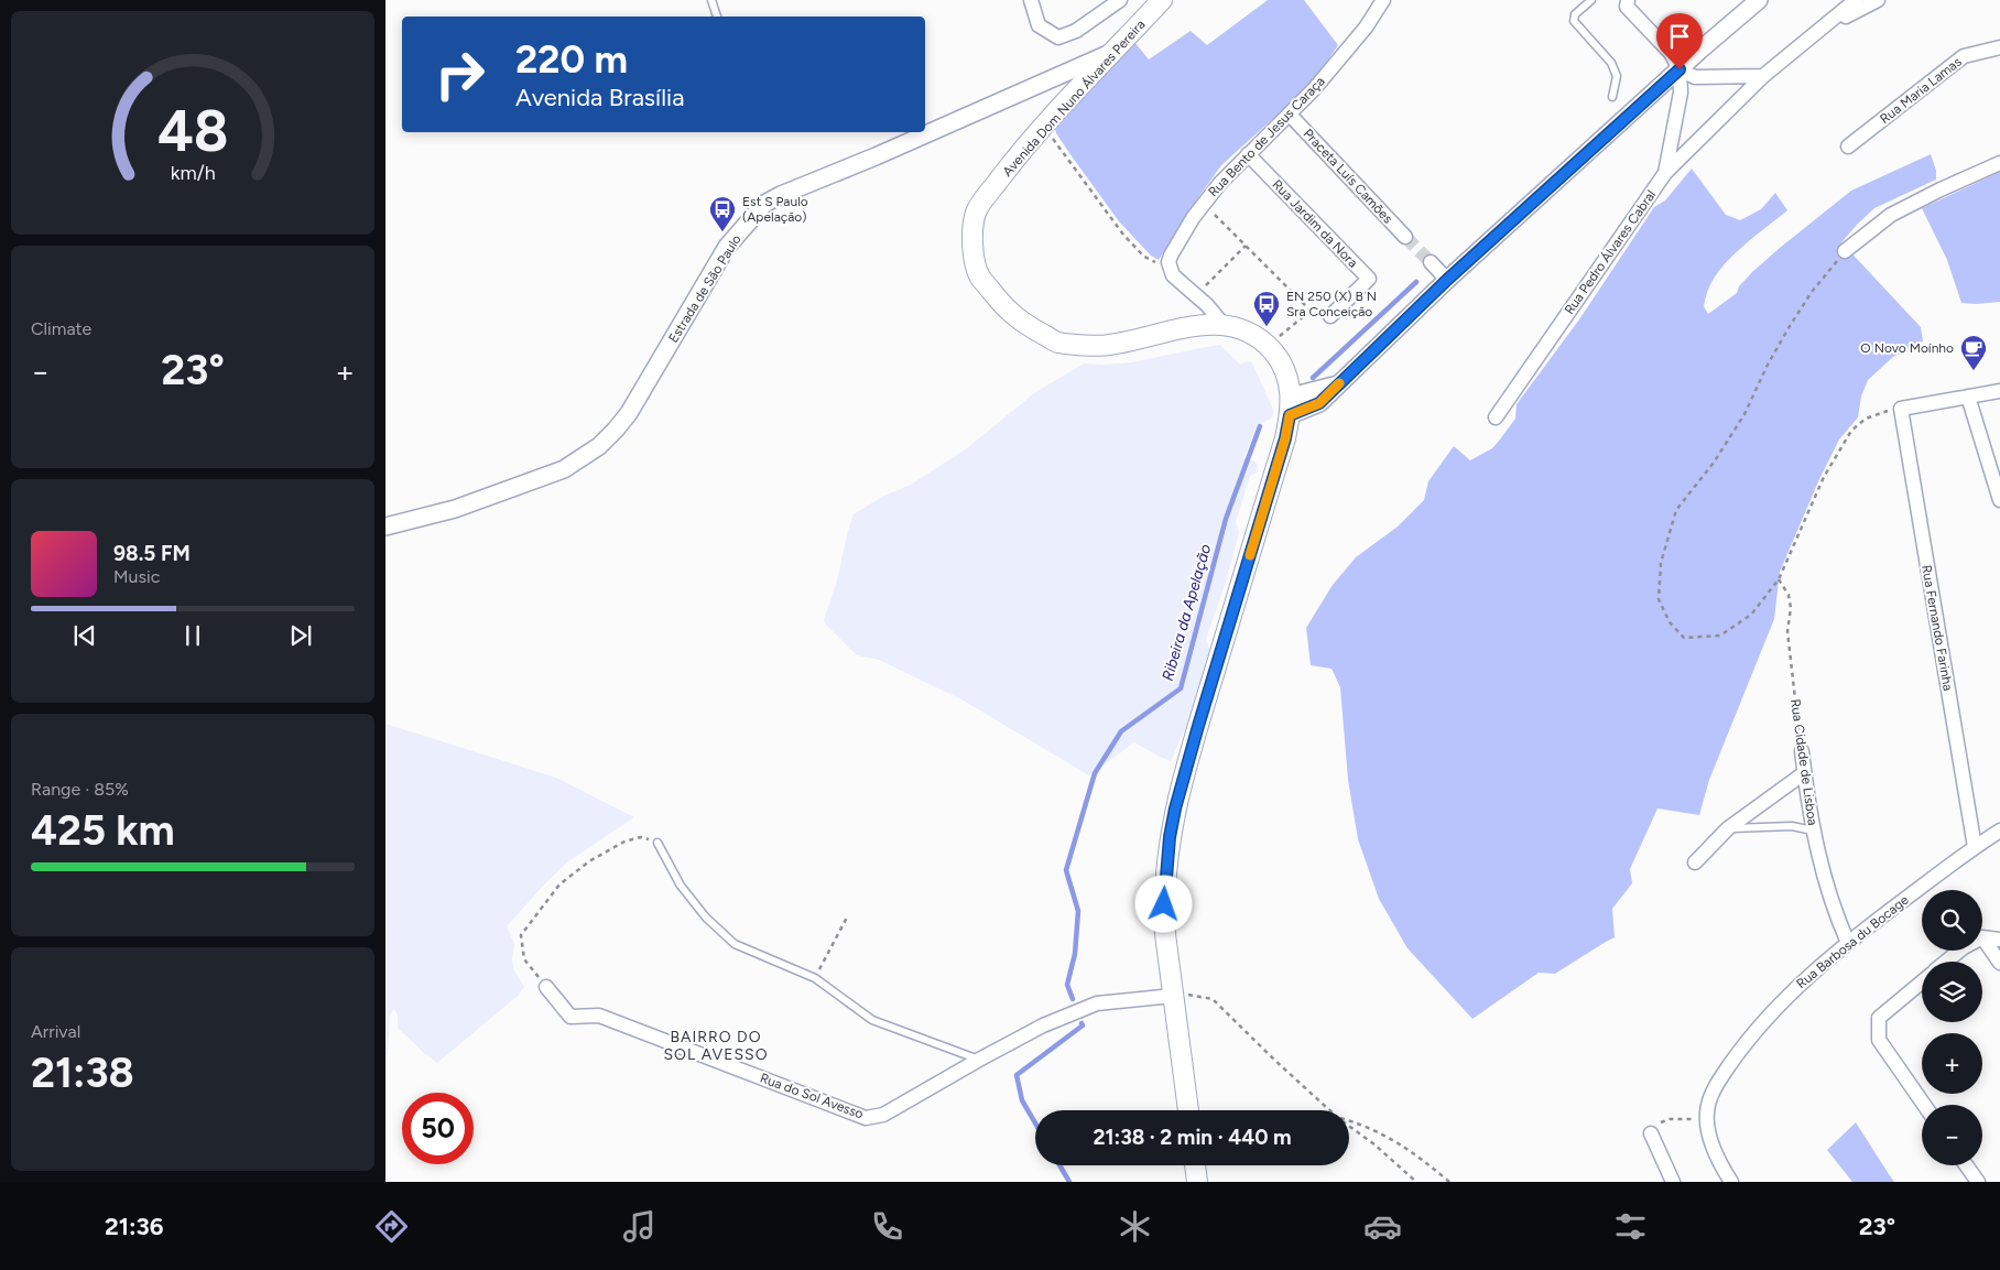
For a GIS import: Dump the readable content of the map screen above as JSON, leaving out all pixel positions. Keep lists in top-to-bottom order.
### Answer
{
  "streets": {
    "main road": ["Avenida Dom Nuno Álvares Pereira"],
    "street": [
      "Rua Maria Lamas",
      "Rua Bento de Jesus Caraça",
      "Praceta Luís Camões",
      "Rua Jardim da Nora",
      "Rua Pedro Álvares Cabral",
      "Estrada de São Paulo",
      "Rua Fernando Farinha",
      "Rua Cidade de Lisboa",
      "Rua Barbosa du Bocage",
      "Rua do Sol Avesso"
    ]
  },
  "crossings": [
    ["Avenida Dom Nuno Álvares Pereira", "Estrada de São Paulo"],
    ["Rua Bento de Jesus Caraça", "Praceta Luís Camões"],
    ["Rua Bento de Jesus Caraça", "Rua Jardim da Nora"],
    ["Rua Fernando Farinha", "Rua Barbosa du Bocage"],
    ["Rua Cidade de Lisboa", "Rua Barbosa du Bocage"]
  ],
  "districts": ["BAIRRO DO SOL AVESSO"],
  "water": ["Ribeira da Apelação"],
  "places": {
    "bus stop": ["Est S Paulo (Apelação)", "EN 250 (X) B N Sra Conceição"],
    "cafe": ["O Novo Moínho"]
  },
  "page": {
    "turn": ["220 m", "Avenida Brasília"],
    "tile": [
      "Climate",
      ["Range · 85%", "425 km"],
      ["Arrival", "21:38"]
    ],
    "heat": ["−", "23°", "+"],
    "song": ["98.5 FM", "Music"],
    "map_buttons": ["+", "−"],
    "limit": "50",
    "trip": "21:38 · 2 min · 440 m",
    "tabs": ["21:36", "23°"],
    "gauge": ["48", "km/h"]
  }
}
